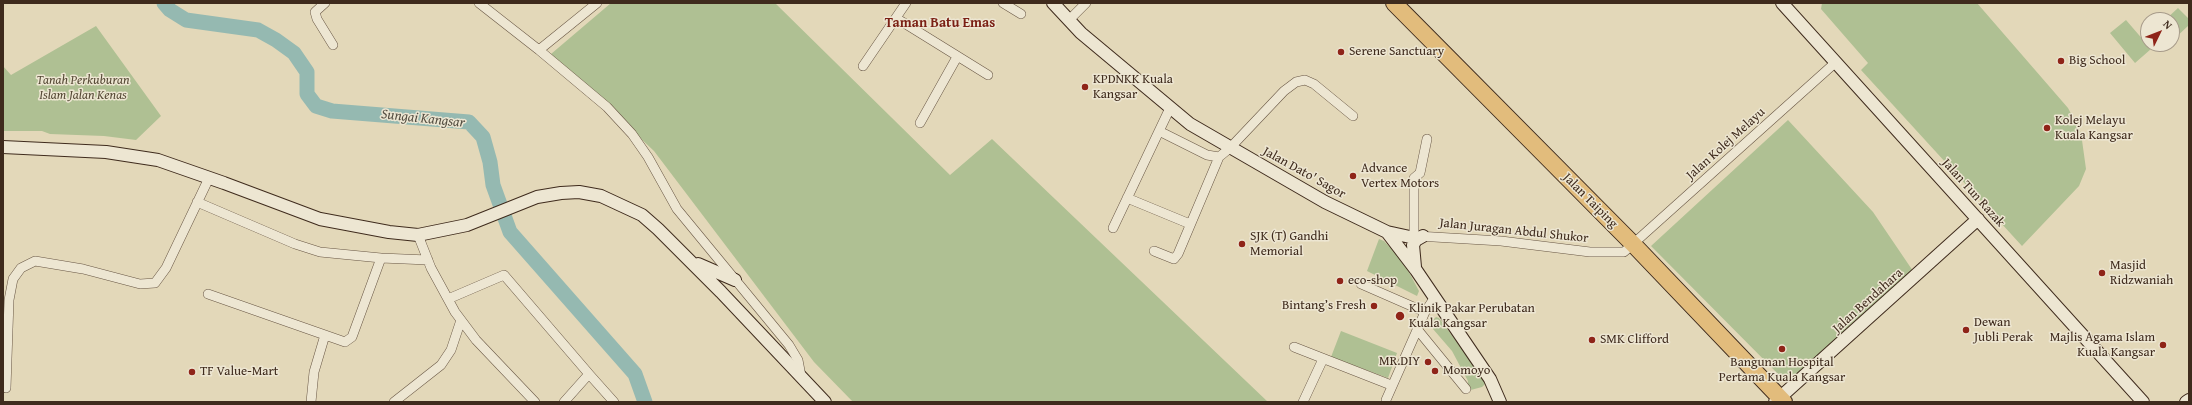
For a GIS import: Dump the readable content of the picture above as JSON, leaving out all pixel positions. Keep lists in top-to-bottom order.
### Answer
{
  "streets": {
    "highway": ["Jalan Taiping"],
    "main road": ["Jalan Dato' Sagor", "Jalan Tun Razak", "Jalan Bendahara"],
    "street": ["Jalan Kolej Melayu", "Jalan Juragan Abdul Shukor"]
  },
  "crossings": [
    ["Jalan Kolej Melayu", "Jalan Tun Razak"],
    ["Jalan Kolej Melayu", "Jalan Taiping"],
    ["Jalan Kolej Melayu", "Jalan Juragan Abdul Shukor"],
    ["Jalan Dato' Sagor", "Jalan Juragan Abdul Shukor"],
    ["Jalan Tun Razak", "Jalan Bendahara"],
    ["Jalan Taiping", "Jalan Juragan Abdul Shukor"],
    ["Jalan Taiping", "Jalan Bendahara"]
  ],
  "districts": ["Taman Batu Emas"],
  "water": ["Sungai Kangsar"],
  "parks": ["Tanah Perkuburan Islam Jalan Kenas"],
  "places": [
    "Serene Sanctuary",
    "Big School",
    "KPDNKK Kuala Kangsar",
    "Kolej Melayu Kuala Kangsar",
    "Advance Vertex Motors",
    "SJK (T) Gandhi Memorial",
    "Masjid Ridzwaniah",
    "eco-shop",
    "Bintang’s Fresh",
    "Klinik Pakar Perubatan Kuala Kangsar",
    "Dewan Jubli Perak",
    "SMK Clifford",
    "Majlis Agama Islam Kuala Kangsar",
    "Bangunan Hospital Pertama Kuala Kangsar",
    "MR.DIY",
    "Momoyo",
    "TF Value-Mart"
  ],
  "north": "top right"
}
